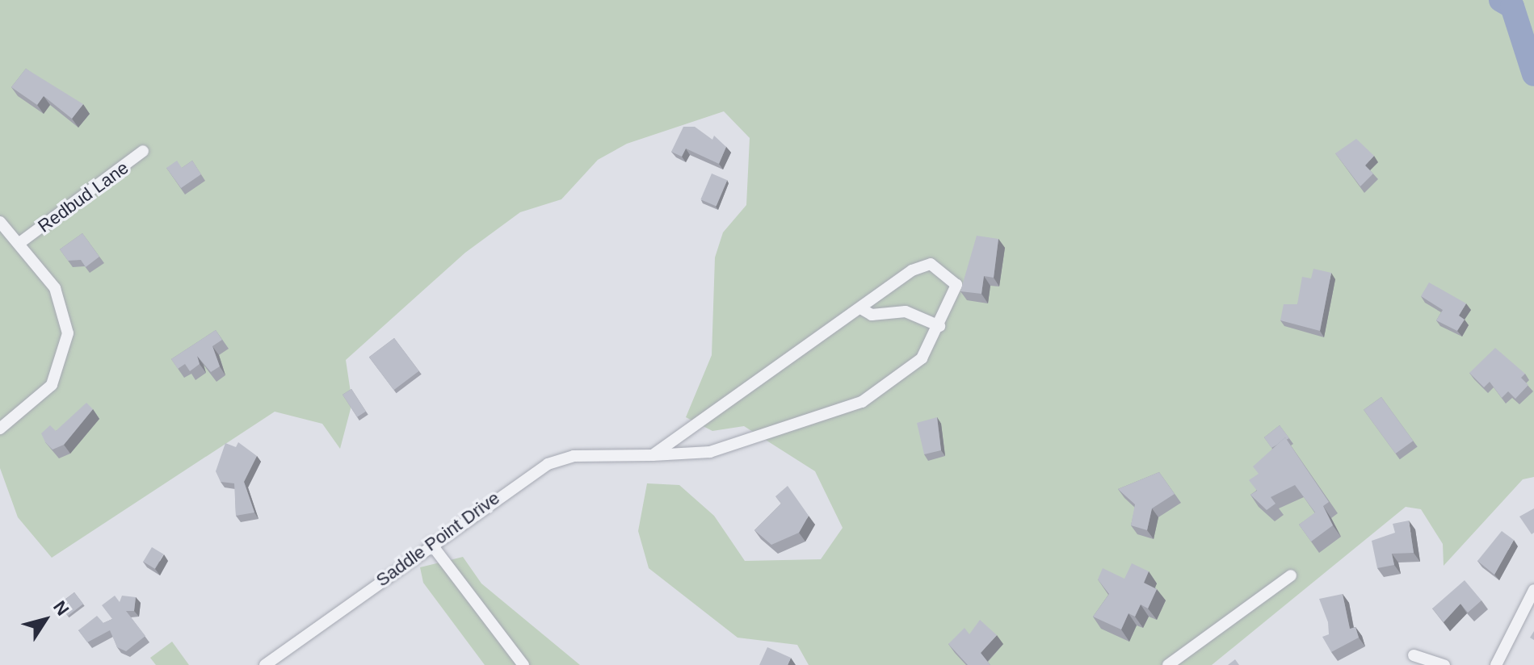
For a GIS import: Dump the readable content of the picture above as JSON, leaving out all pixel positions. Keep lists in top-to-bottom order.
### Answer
{
  "streets": {
    "street": ["Redbud Lane", "Saddle Point Drive"]
  },
  "north": "top right"
}
